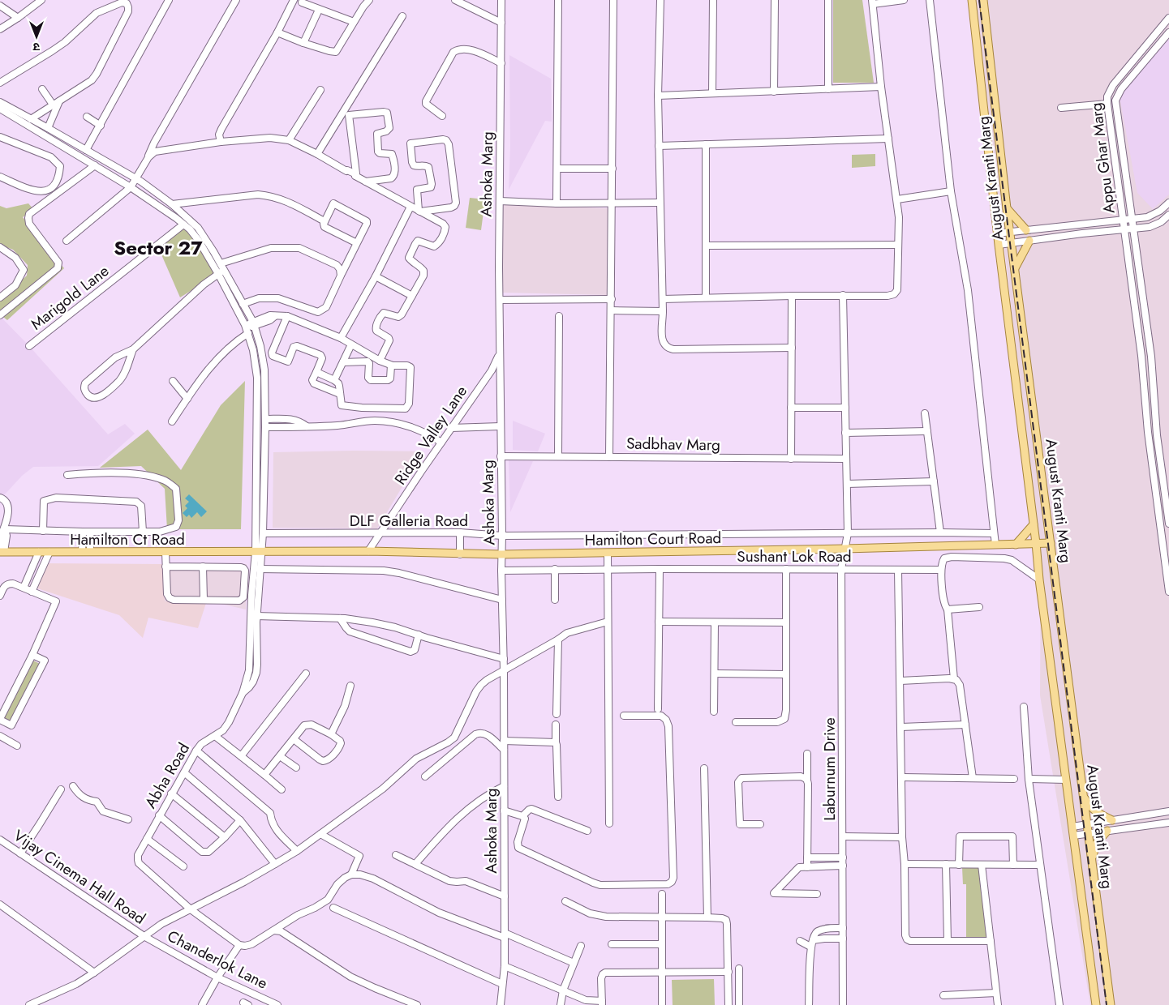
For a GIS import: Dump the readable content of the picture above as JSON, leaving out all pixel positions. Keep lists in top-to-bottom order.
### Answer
{
  "streets": {
    "main road": ["August Kranti Marg", "Hamilton Ct Road", "Hamilton Court Road"],
    "street": [
      "Appu Ghar Marg",
      "Ashoka Marg",
      "Marigold Lane",
      "Ridge Valley Lane",
      "Sadbhav Marg",
      "DLF Galleria Road",
      "Sushant Lok Road",
      "Laburnum Drive",
      "Abha Road",
      "Vijay Cinema Hall Road",
      "Chanderlok Lane"
    ]
  },
  "crossings": [
    ["Ashoka Marg", "Ridge Valley Lane"],
    ["Ashoka Marg", "Sadbhav Marg"],
    ["Ashoka Marg", "DLF Galleria Road"],
    ["Ashoka Marg", "Hamilton Court Road"],
    ["Ashoka Marg", "Sushant Lok Road"],
    ["August Kranti Marg", "Hamilton Court Road"],
    ["Ridge Valley Lane", "DLF Galleria Road"],
    ["Ridge Valley Lane", "Hamilton Court Road"],
    ["Sadbhav Marg", "Laburnum Drive"],
    ["DLF Galleria Road", "Laburnum Drive"],
    ["Hamilton Ct Road", "Hamilton Court Road"],
    ["Hamilton Ct Road", "Abha Road"],
    ["Hamilton Court Road", "Laburnum Drive"],
    ["Hamilton Court Road", "Abha Road"],
    ["Sushant Lok Road", "Laburnum Drive"],
    ["Vijay Cinema Hall Road", "Chanderlok Lane"]
  ],
  "districts": ["Sector 27"],
  "north": "bottom"
}
